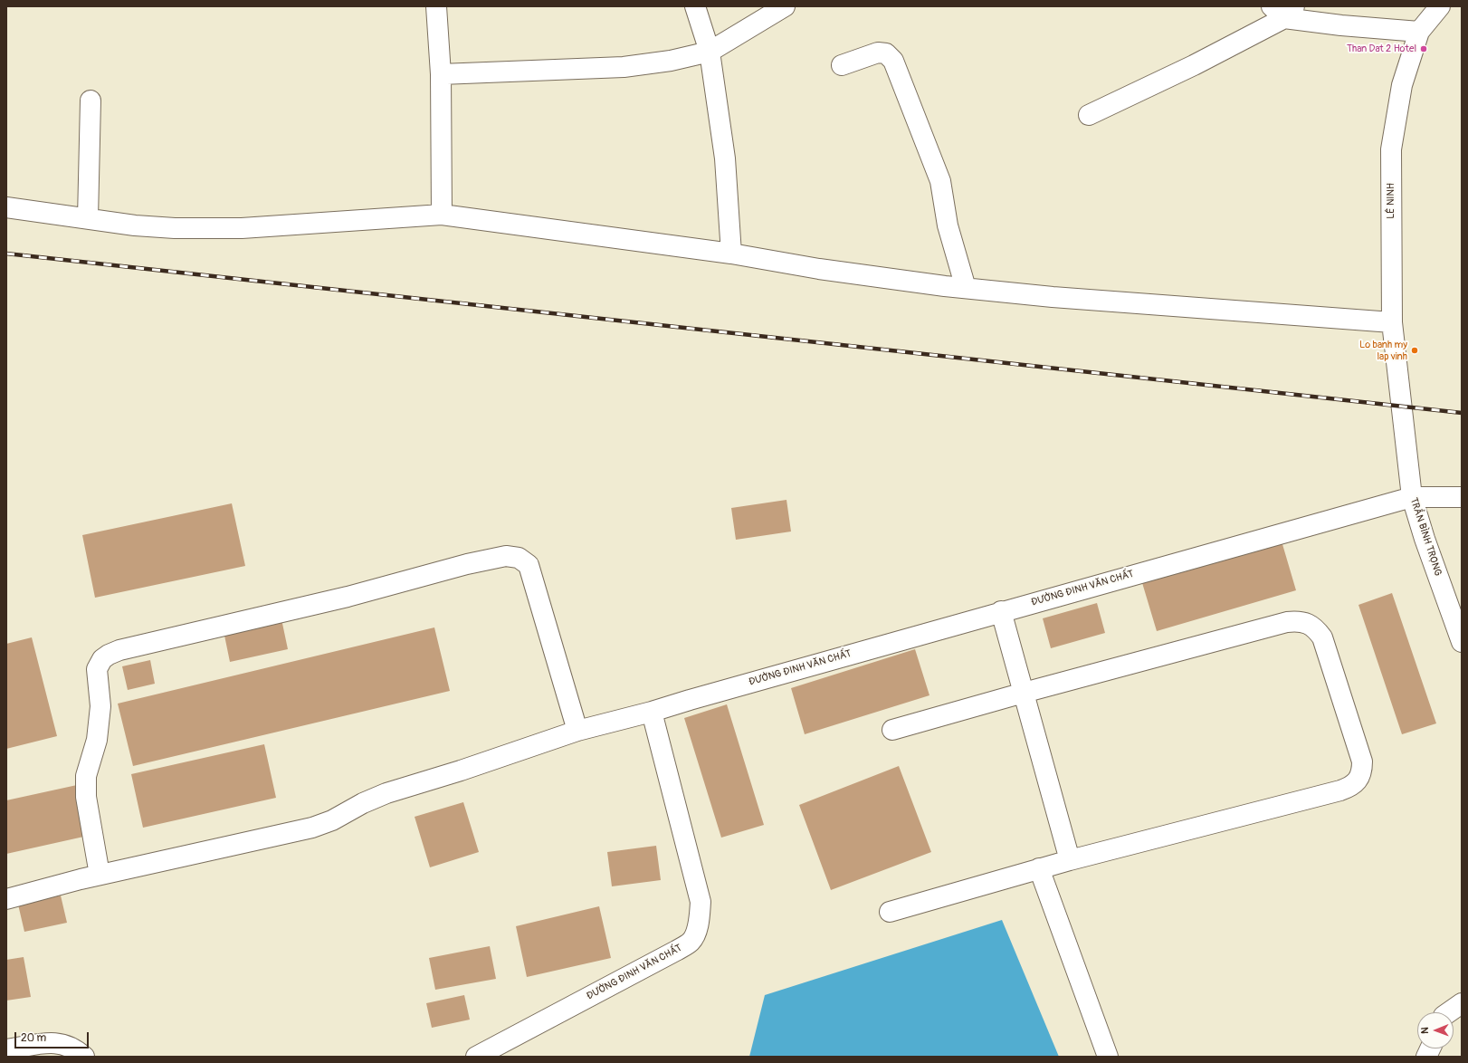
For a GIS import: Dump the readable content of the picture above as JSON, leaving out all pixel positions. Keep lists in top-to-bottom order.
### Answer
{
  "streets": {
    "street": ["LÊ NINH", "TRẦN BÌNH TRỌNG", "ĐƯỜNG ĐINH VĂN CHẤT"]
  },
  "crossings": [
    ["LÊ NINH", "TRẦN BÌNH TRỌNG"],
    ["TRẦN BÌNH TRỌNG", "ĐƯỜNG ĐINH VĂN CHẤT"]
  ],
  "places": ["Than Dat 2 Hotel", "Lo banh my lap vinh"],
  "scale_bar": "20 m",
  "north": "left"
}
